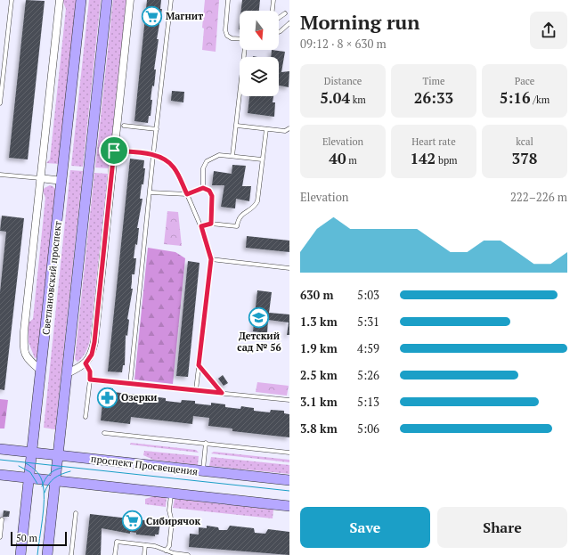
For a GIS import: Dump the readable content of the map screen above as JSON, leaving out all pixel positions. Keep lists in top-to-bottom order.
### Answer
{
  "streets": {
    "main road": ["Светлановский проспект", "проспект Просвещения"]
  },
  "crossings": [
    ["Светлановский проспект", "проспект Просвещения"]
  ],
  "places": {
    "supermarket": ["Магнит", "Сибирячок"],
    "school or university": ["Детский сад № 56"],
    "pharmacy": ["Озерки"]
  },
  "scale_bar": "50 m",
  "north": "bottom",
  "page": {
    "heading": ["Morning run", "09:12 · 8 × 630 m"],
    "stats": [
      ["Distance", "5.04 km"],
      ["Time", "26:33"],
      ["Pace", "5:16 /km"],
      ["Elevation", "40 m"],
      ["Heart rate", "142 bpm"],
      ["kcal", "378"]
    ],
    "chart": ["Elevation", "222–226 m"],
    "list": [
      {
        "name": "630 m",
        "note": "5:03"
      },
      {
        "name": "1.3 km",
        "note": "5:31"
      },
      {
        "name": "1.9 km",
        "note": "4:59"
      },
      {
        "name": "2.5 km",
        "note": "5:26"
      },
      {
        "name": "3.1 km",
        "note": "5:13"
      },
      {
        "name": "3.8 km",
        "note": "5:06"
      }
    ],
    "buttons": ["Save", "Share"],
    "scale": "50 m"
  }
}
